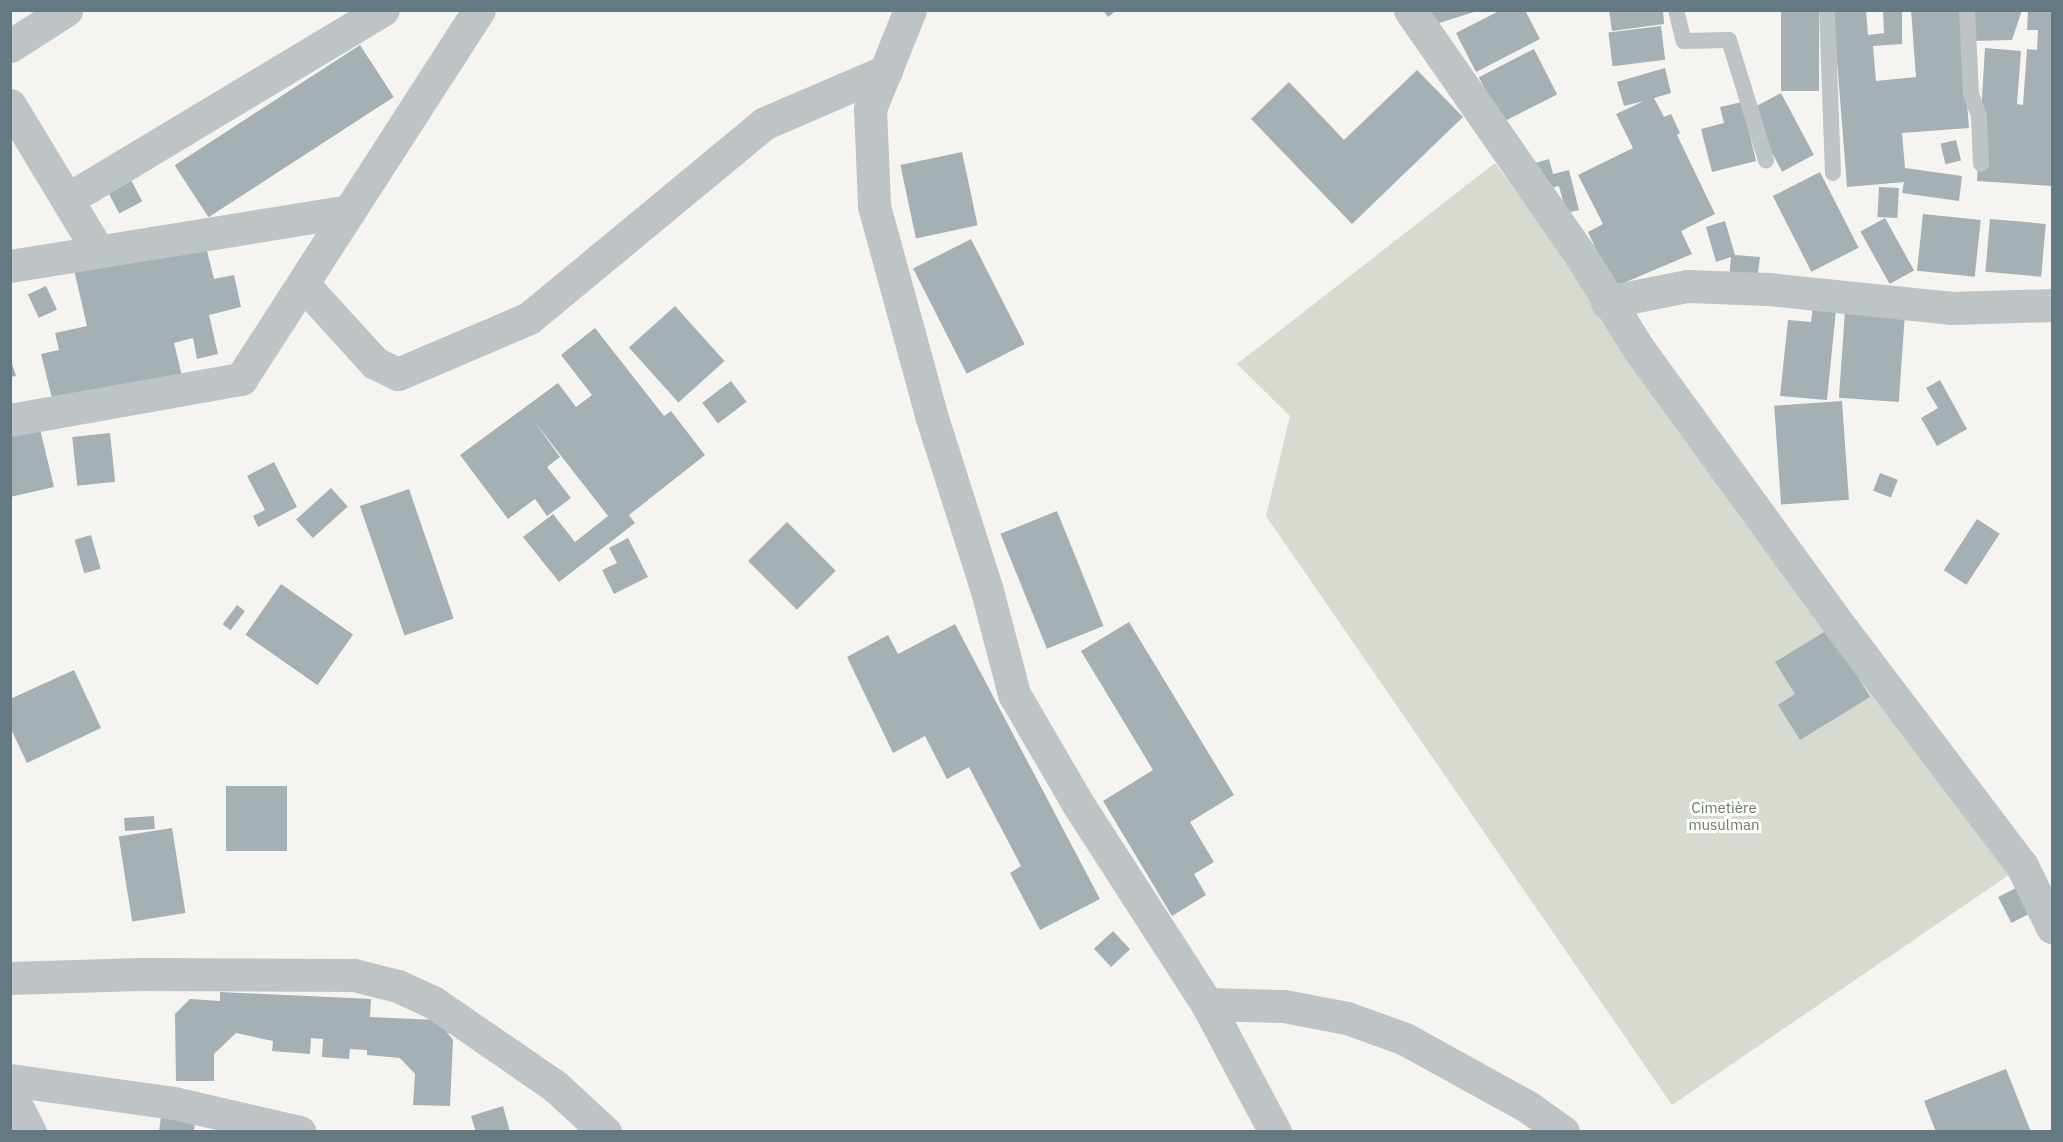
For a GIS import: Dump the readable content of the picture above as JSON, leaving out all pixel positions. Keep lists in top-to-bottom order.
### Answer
{
  "parks": ["Cimetière musulman"]
}
